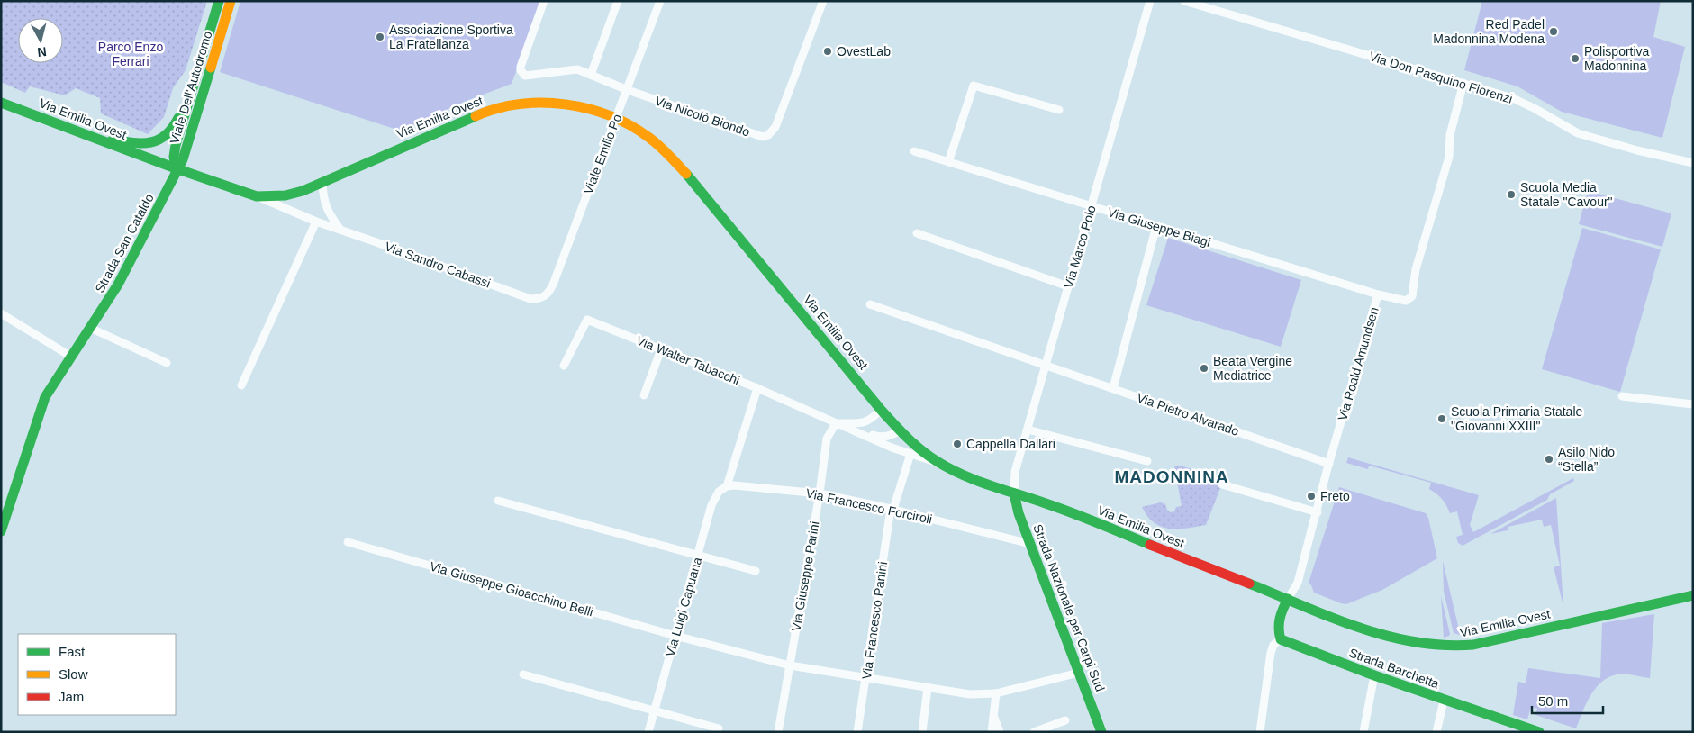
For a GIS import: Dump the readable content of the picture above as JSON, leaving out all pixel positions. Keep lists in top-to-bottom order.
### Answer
{
  "streets": {
    "main road": [
      "Viale Dell'Autodromo",
      "Via Emilia Ovest",
      "Strada San Cataldo",
      "Strada Nazionale per Carpi Sud",
      "Strada Barchetta"
    ],
    "street": [
      "Via Don Pasquino Fiorenzi",
      "Via Nicolò Biondo",
      "Viale Emilio Po",
      "Via Giuseppe Biagi",
      "Via Marco Polo",
      "Via Sandro Cabassi",
      "Via Walter Tabacchi",
      "Via Roald Amundsen",
      "Via Pietro Alvarado",
      "Via Francesco Forciroli",
      "Via Giuseppe Parini",
      "Via Giuseppe Gioacchino Belli",
      "Via Luigi Capuana",
      "Via Francesco Panini"
    ]
  },
  "crossings": [
    ["Via Don Pasquino Fiorenzi", "Via Roald Amundsen"],
    ["Viale Dell'Autodromo", "Via Emilia Ovest"],
    ["Viale Dell'Autodromo", "Strada San Cataldo"],
    ["Via Nicolò Biondo", "Viale Emilio Po"],
    ["Via Emilia Ovest", "Strada San Cataldo"],
    ["Via Emilia Ovest", "Via Marco Polo"],
    ["Via Emilia Ovest", "Via Sandro Cabassi"],
    ["Via Emilia Ovest", "Via Walter Tabacchi"],
    ["Via Emilia Ovest", "Via Roald Amundsen"],
    ["Via Emilia Ovest", "Strada Nazionale per Carpi Sud"],
    ["Viale Emilio Po", "Via Sandro Cabassi"],
    ["Via Giuseppe Biagi", "Via Marco Polo"],
    ["Via Giuseppe Biagi", "Via Roald Amundsen"],
    ["Via Marco Polo", "Via Pietro Alvarado"],
    ["Via Marco Polo", "Strada Nazionale per Carpi Sud"],
    ["Via Walter Tabacchi", "Via Giuseppe Parini"],
    ["Via Walter Tabacchi", "Via Francesco Panini"],
    ["Via Roald Amundsen", "Via Pietro Alvarado"],
    ["Via Francesco Forciroli", "Via Giuseppe Parini"],
    ["Via Francesco Forciroli", "Via Luigi Capuana"],
    ["Via Francesco Forciroli", "Strada Nazionale per Carpi Sud"],
    ["Via Francesco Forciroli", "Via Francesco Panini"],
    ["Via Giuseppe Parini", "Via Giuseppe Gioacchino Belli"],
    ["Via Giuseppe Gioacchino Belli", "Via Luigi Capuana"],
    ["Via Giuseppe Gioacchino Belli", "Strada Nazionale per Carpi Sud"],
    ["Via Giuseppe Gioacchino Belli", "Via Francesco Panini"]
  ],
  "districts": ["MADONNINA"],
  "parks": ["Parco Enzo Ferrari"],
  "places": [
    "Red Padel Madonnina Modena",
    "Associazione Sportiva La Fratellanza",
    "OvestLab",
    "Polisportiva Madonnina",
    "Scuola Media Statale \"Cavour\"",
    "Beata Vergine Mediatrice",
    "Scuola Primaria Statale \"Giovanni XXIII\"",
    "Cappella Dallari",
    "Asilo Nido “Stella”",
    "Freto"
  ],
  "legend": ["Fast", "Slow", "Jam"],
  "scale_bar": "50 m",
  "north": "bottom"
}
